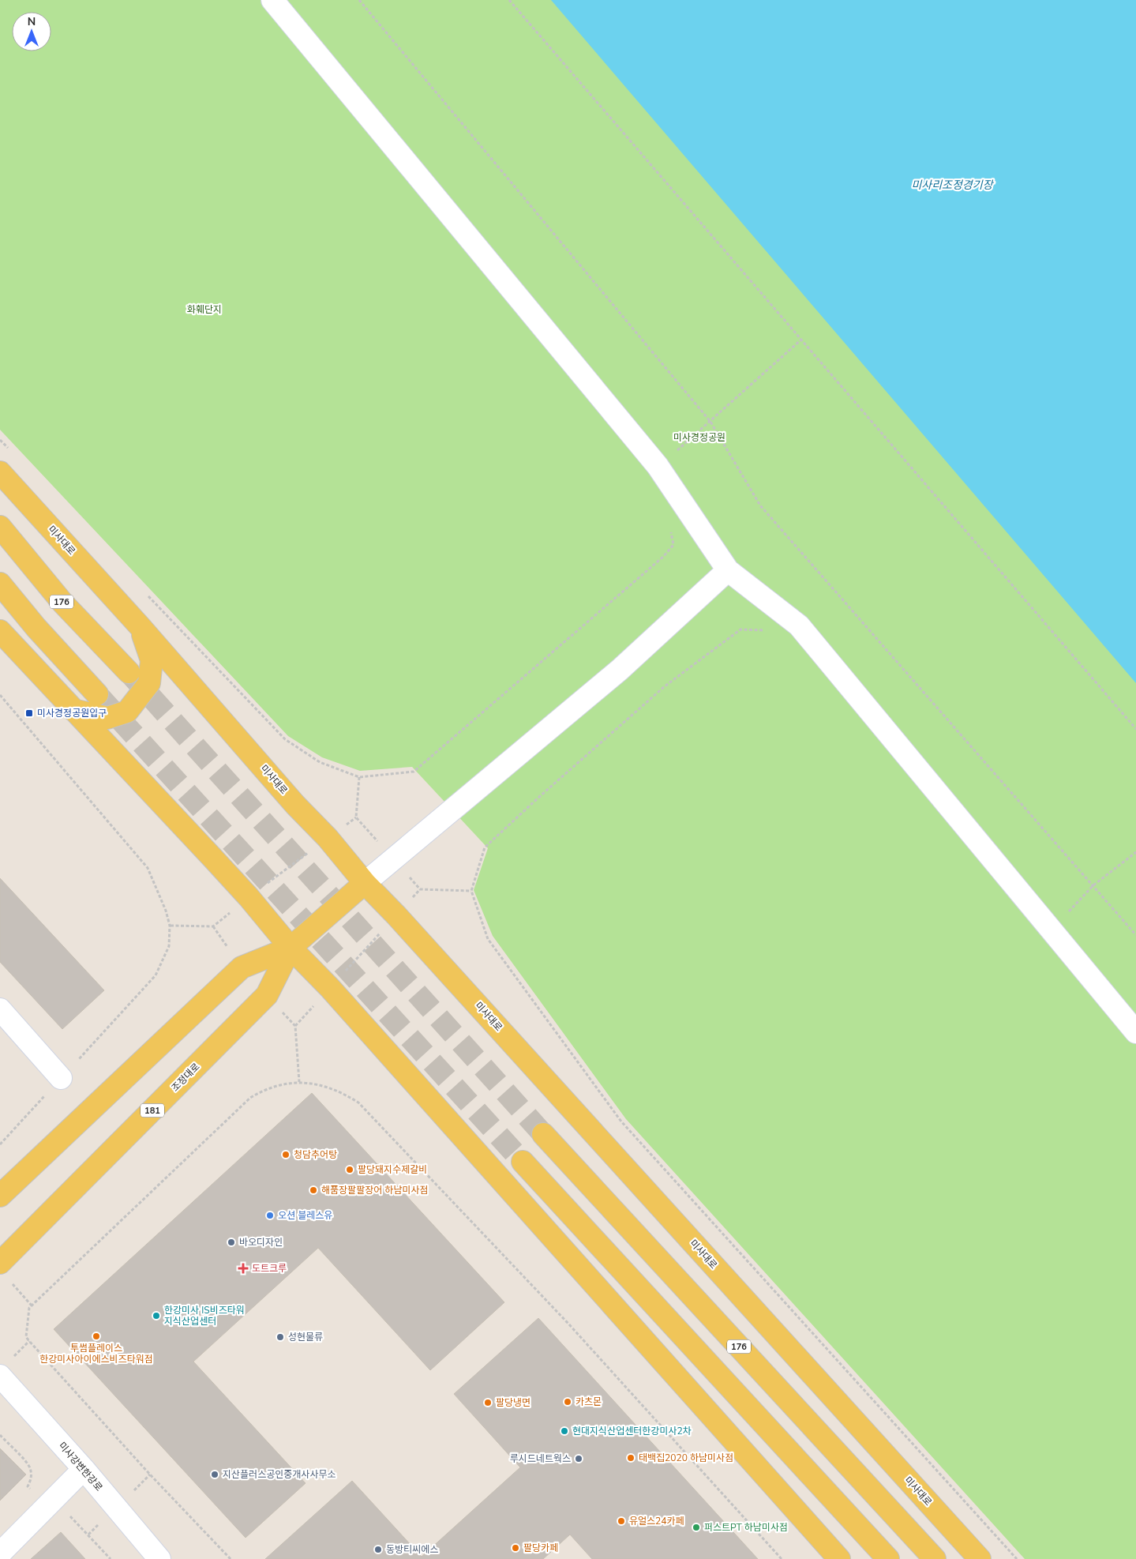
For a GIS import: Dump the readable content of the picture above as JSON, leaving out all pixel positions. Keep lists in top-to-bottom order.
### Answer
{
  "streets": {
    "main road": [
      "미사대로",
      "176",
      "조정대로",
      "181"
    ],
    "street": ["미사강변한강로"]
  },
  "crossings": [
    ["미사대로", "조정대로"]
  ],
  "water": ["미사리조정경기장"],
  "parks": ["화훼단지", "미사경정공원"],
  "places": {
    "transit": ["미사경정공원입구"],
    "other": [
      "청담추어탕",
      "팔당돼지수제갈비",
      "해품장팔팔장어 하남미사점",
      "오션 블레스유",
      "바오디자인",
      "한강미사 IS비즈타워 지식산업센터",
      "투썸플레이스 한강미사아이에스비즈타워점",
      "성현물류",
      "카츠몬",
      "팔당냉면",
      "현대지식산업센터한강미사2차",
      "태백집2020 하남미사점",
      "루시드네트웍스",
      "지산플러스공인중개사사무소",
      "유얼스24카페",
      "퍼스트PT 하남미사점",
      "팔당카페",
      "동방티씨에스"
    ],
    "health": ["도트크루"]
  },
  "north": "top"
}
